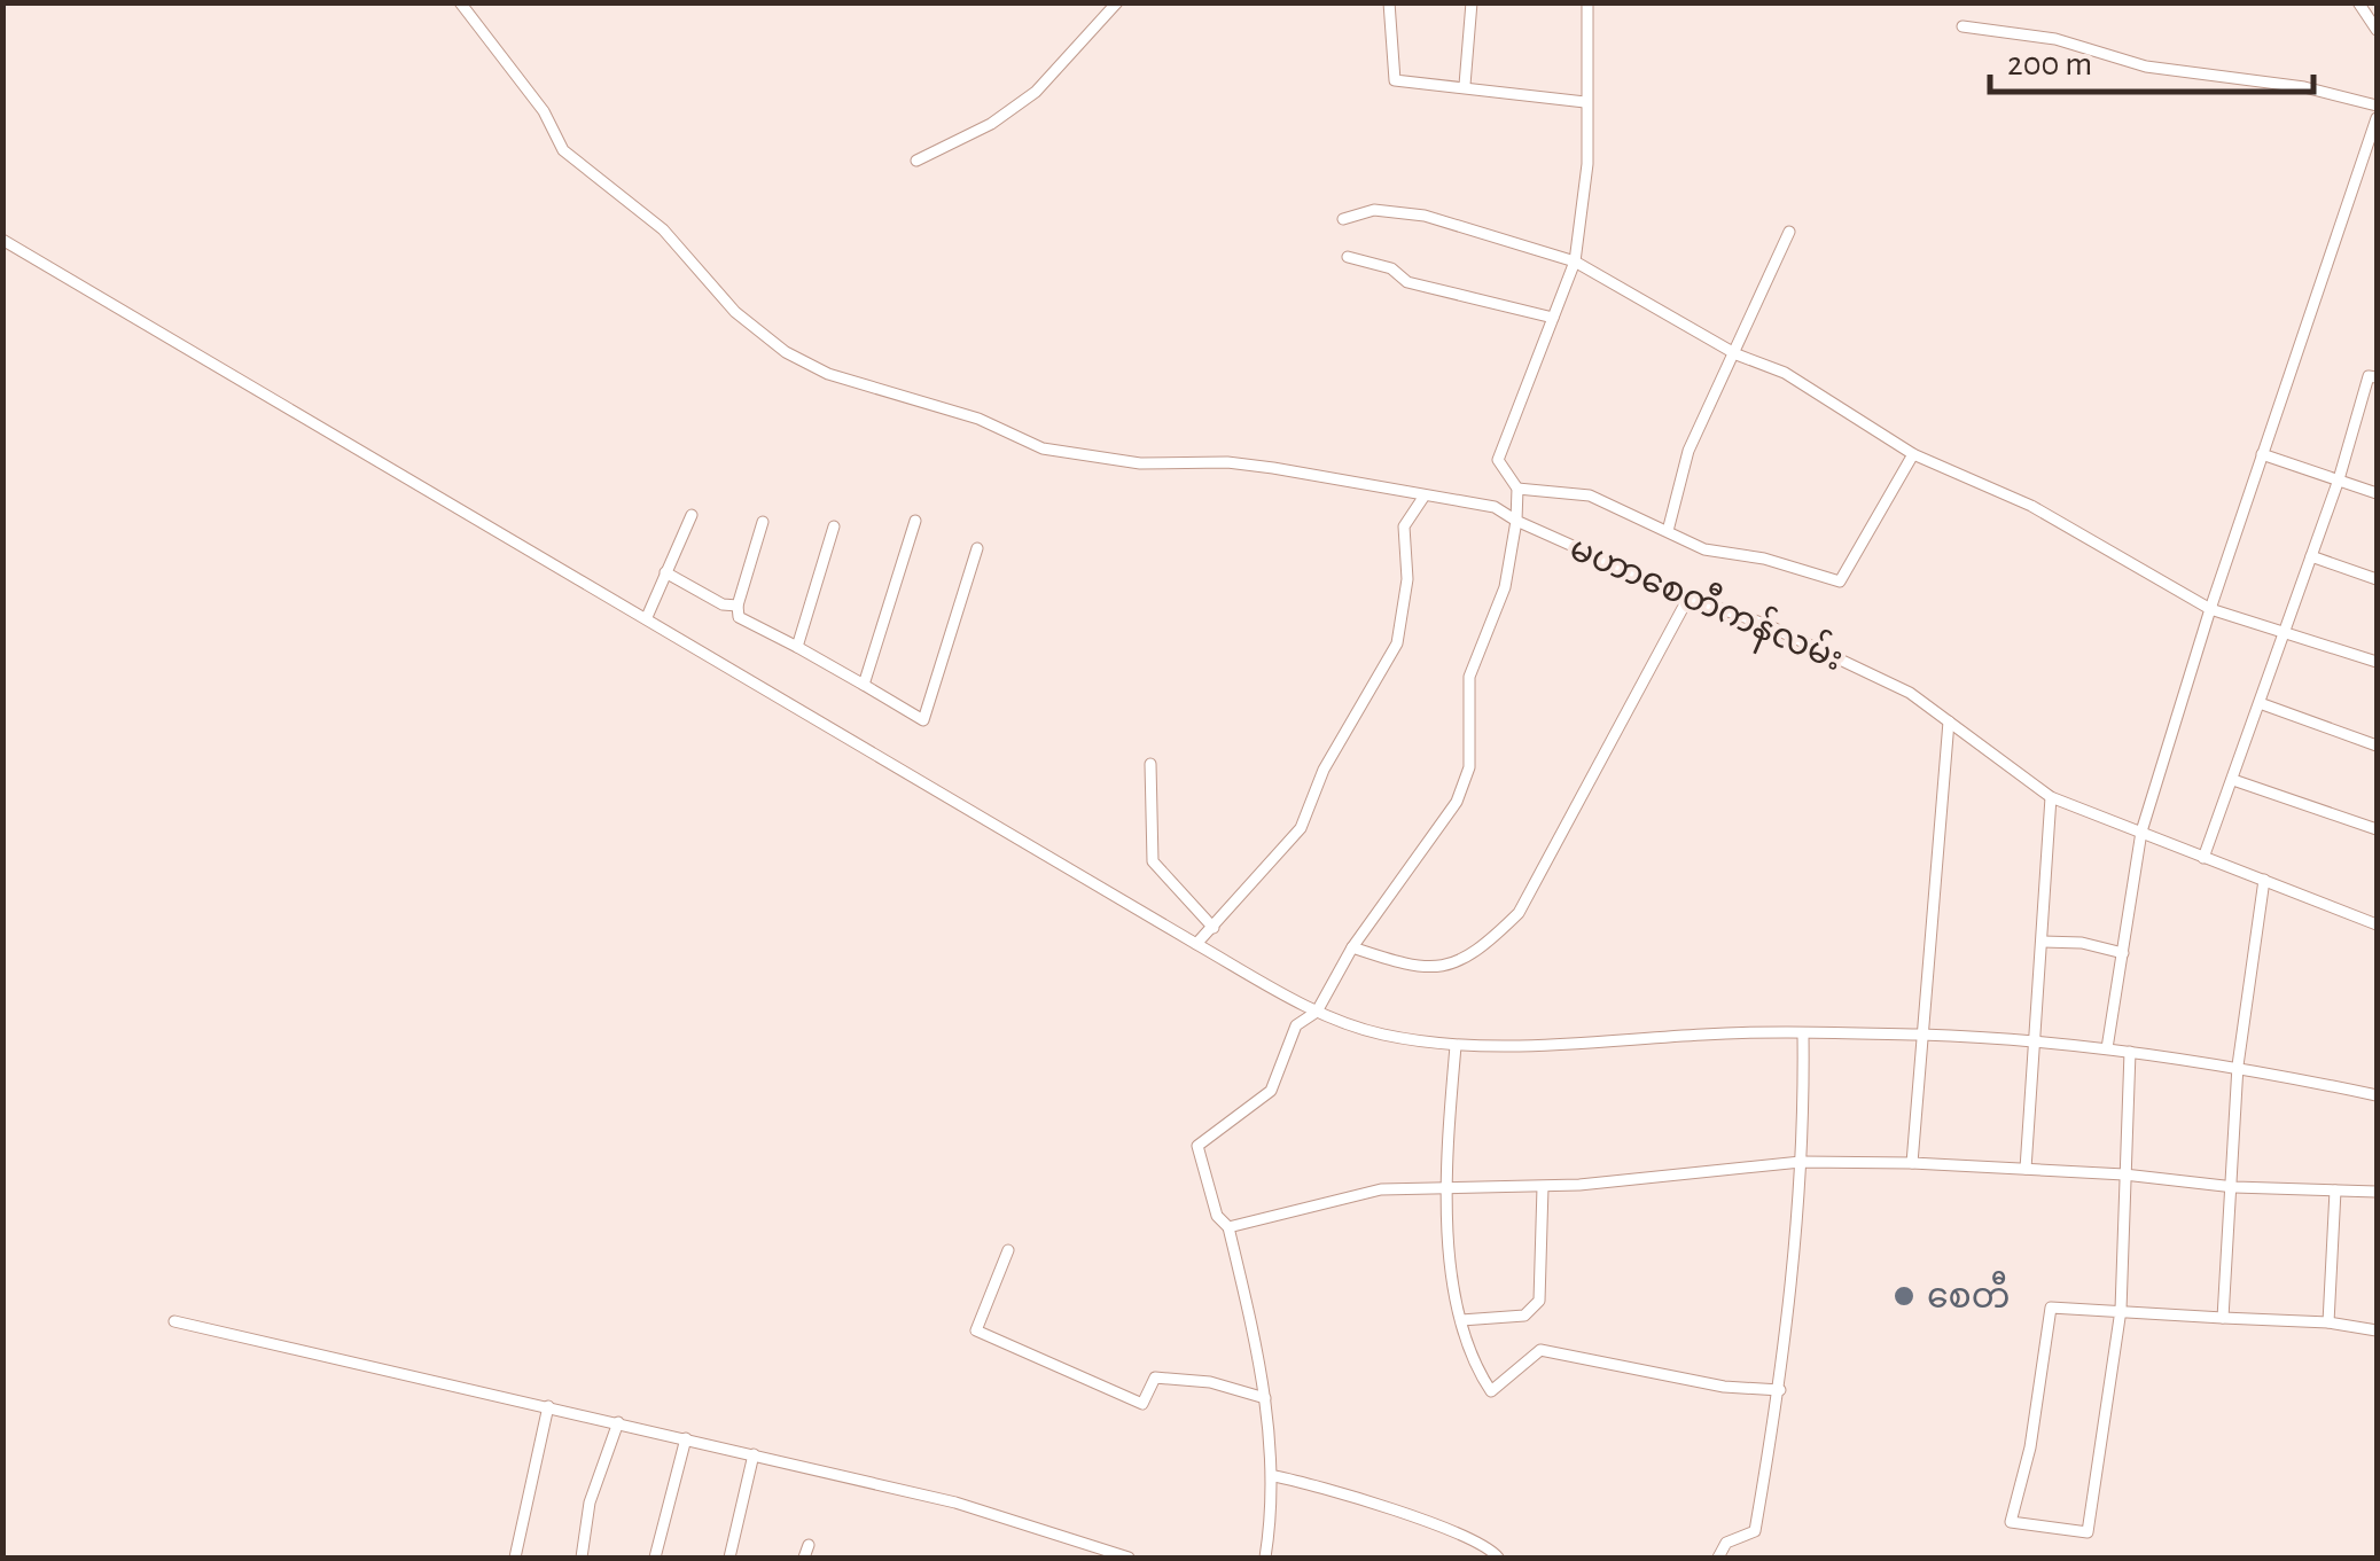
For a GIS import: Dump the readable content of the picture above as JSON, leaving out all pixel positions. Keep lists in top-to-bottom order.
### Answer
{
  "streets": {
    "street": ["မဟာစေတီကန်လမ်း"]
  },
  "places": ["စေတီ"],
  "scale_bar": "200 m"
}
